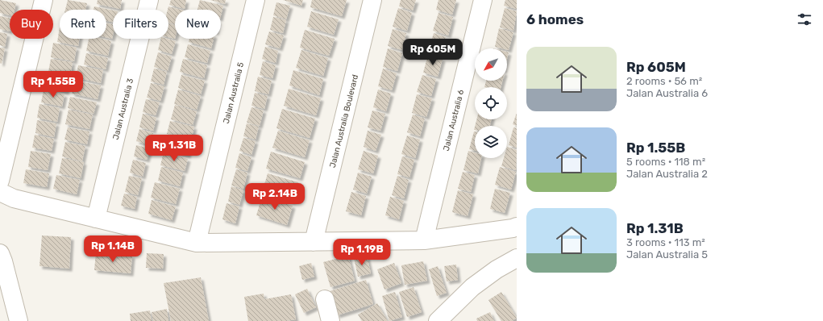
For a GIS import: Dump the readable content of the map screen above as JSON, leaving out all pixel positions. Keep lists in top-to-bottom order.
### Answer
{
  "streets": {
    "street": [
      "Jalan Australia 5",
      "Jalan Australia 3",
      "Jalan Australia 6",
      "Jalan Australia Boulevard"
    ]
  },
  "north": "bottom left",
  "page": {
    "heading": "6 homes",
    "chip": [
      "Buy",
      "Rent",
      "Filters",
      "New"
    ],
    "price": [
      "Rp 605M",
      "Rp 1.55B",
      "Rp 1.31B",
      "Rp 2.14B",
      "Rp 1.14B",
      "Rp 1.19B"
    ],
    "list": [
      {
        "name": "Rp 605M",
        "note": "2 rooms · 56 m² · Jalan Australia 6"
      },
      {
        "name": "Rp 1.55B",
        "note": "5 rooms · 118 m² · Jalan Australia 2"
      },
      {
        "name": "Rp 1.31B",
        "note": "3 rooms · 113 m² · Jalan Australia 5"
      }
    ]
  }
}
